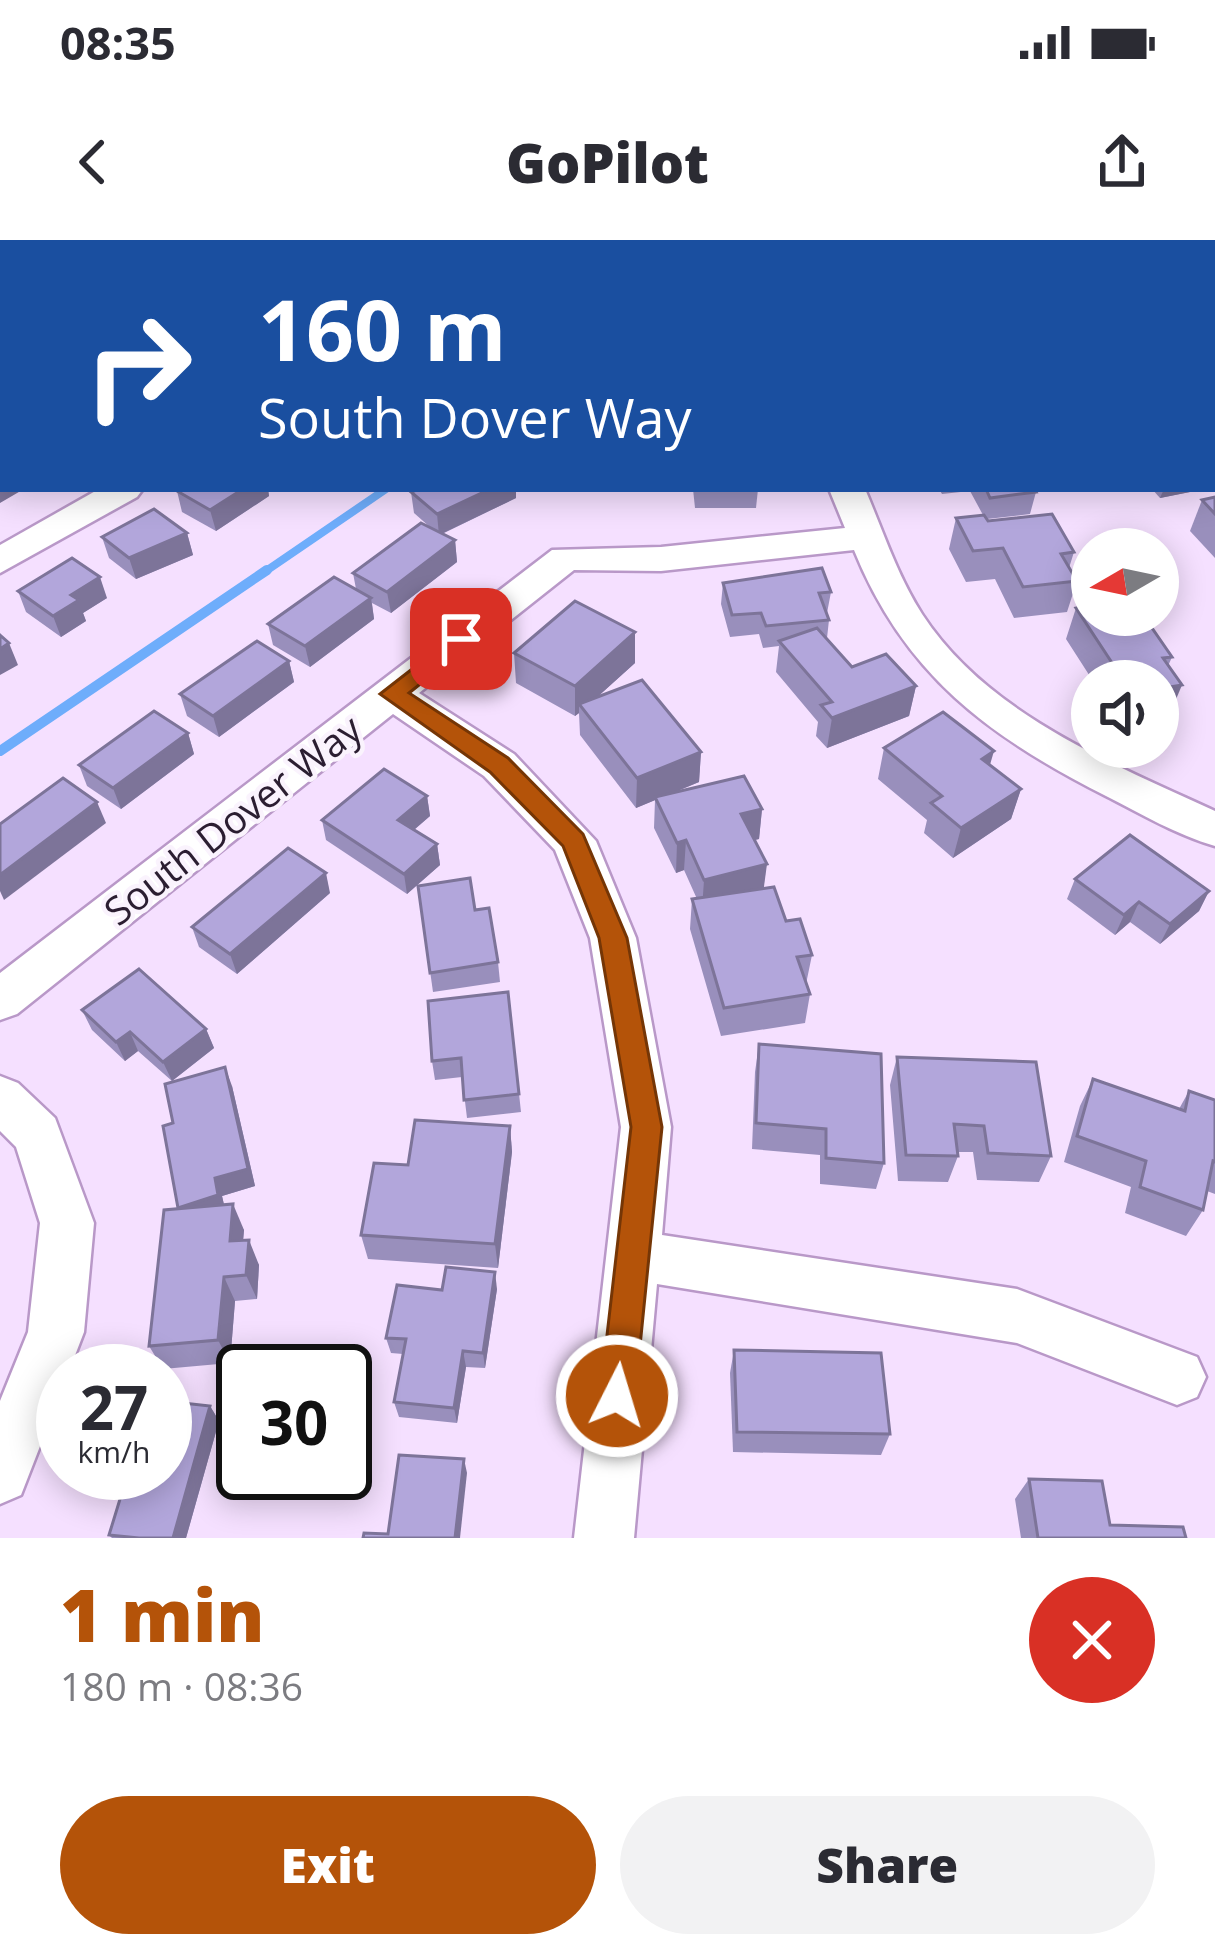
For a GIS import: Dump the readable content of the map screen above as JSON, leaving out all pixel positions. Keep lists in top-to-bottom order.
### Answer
{
  "streets": {
    "street": ["South Dover Way"]
  },
  "north": "left",
  "page": {
    "status": "08:35",
    "header": "GoPilot",
    "turn": ["160 m", "South Dover Way"],
    "speed": "27 km/h",
    "limit": "30",
    "heading": ["1 min", "180 m · 08:36"],
    "buttons": ["Exit", "Share"]
  }
}
